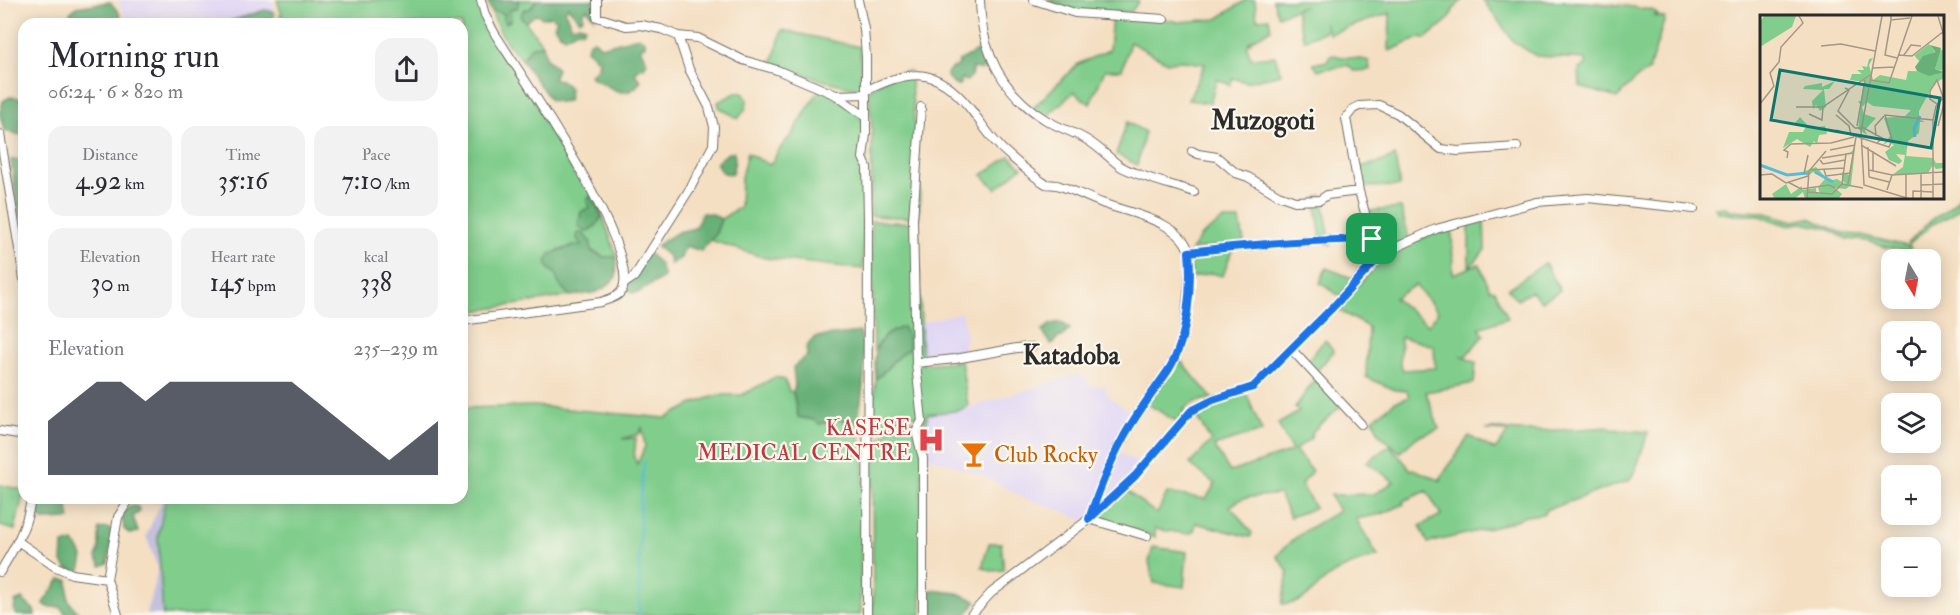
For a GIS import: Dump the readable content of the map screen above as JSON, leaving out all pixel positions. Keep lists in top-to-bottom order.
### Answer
{
  "districts": ["Muzogoti", "Katadoba"],
  "places": {
    "hospital": ["KASESE MEDICAL CENTRE"],
    "bar": ["Club Rocky"]
  },
  "north": "bottom",
  "page": {
    "heading": ["Morning run", "06:24 · 6 × 820 m"],
    "stats": [
      ["Distance", "4.92 km"],
      ["Time", "35:16"],
      ["Pace", "7:10 /km"],
      ["Elevation", "30 m"],
      ["Heart rate", "145 bpm"],
      ["kcal", "338"]
    ],
    "map_buttons": ["+", "−"],
    "chart": ["Elevation", "235–239 m"]
  }
}
